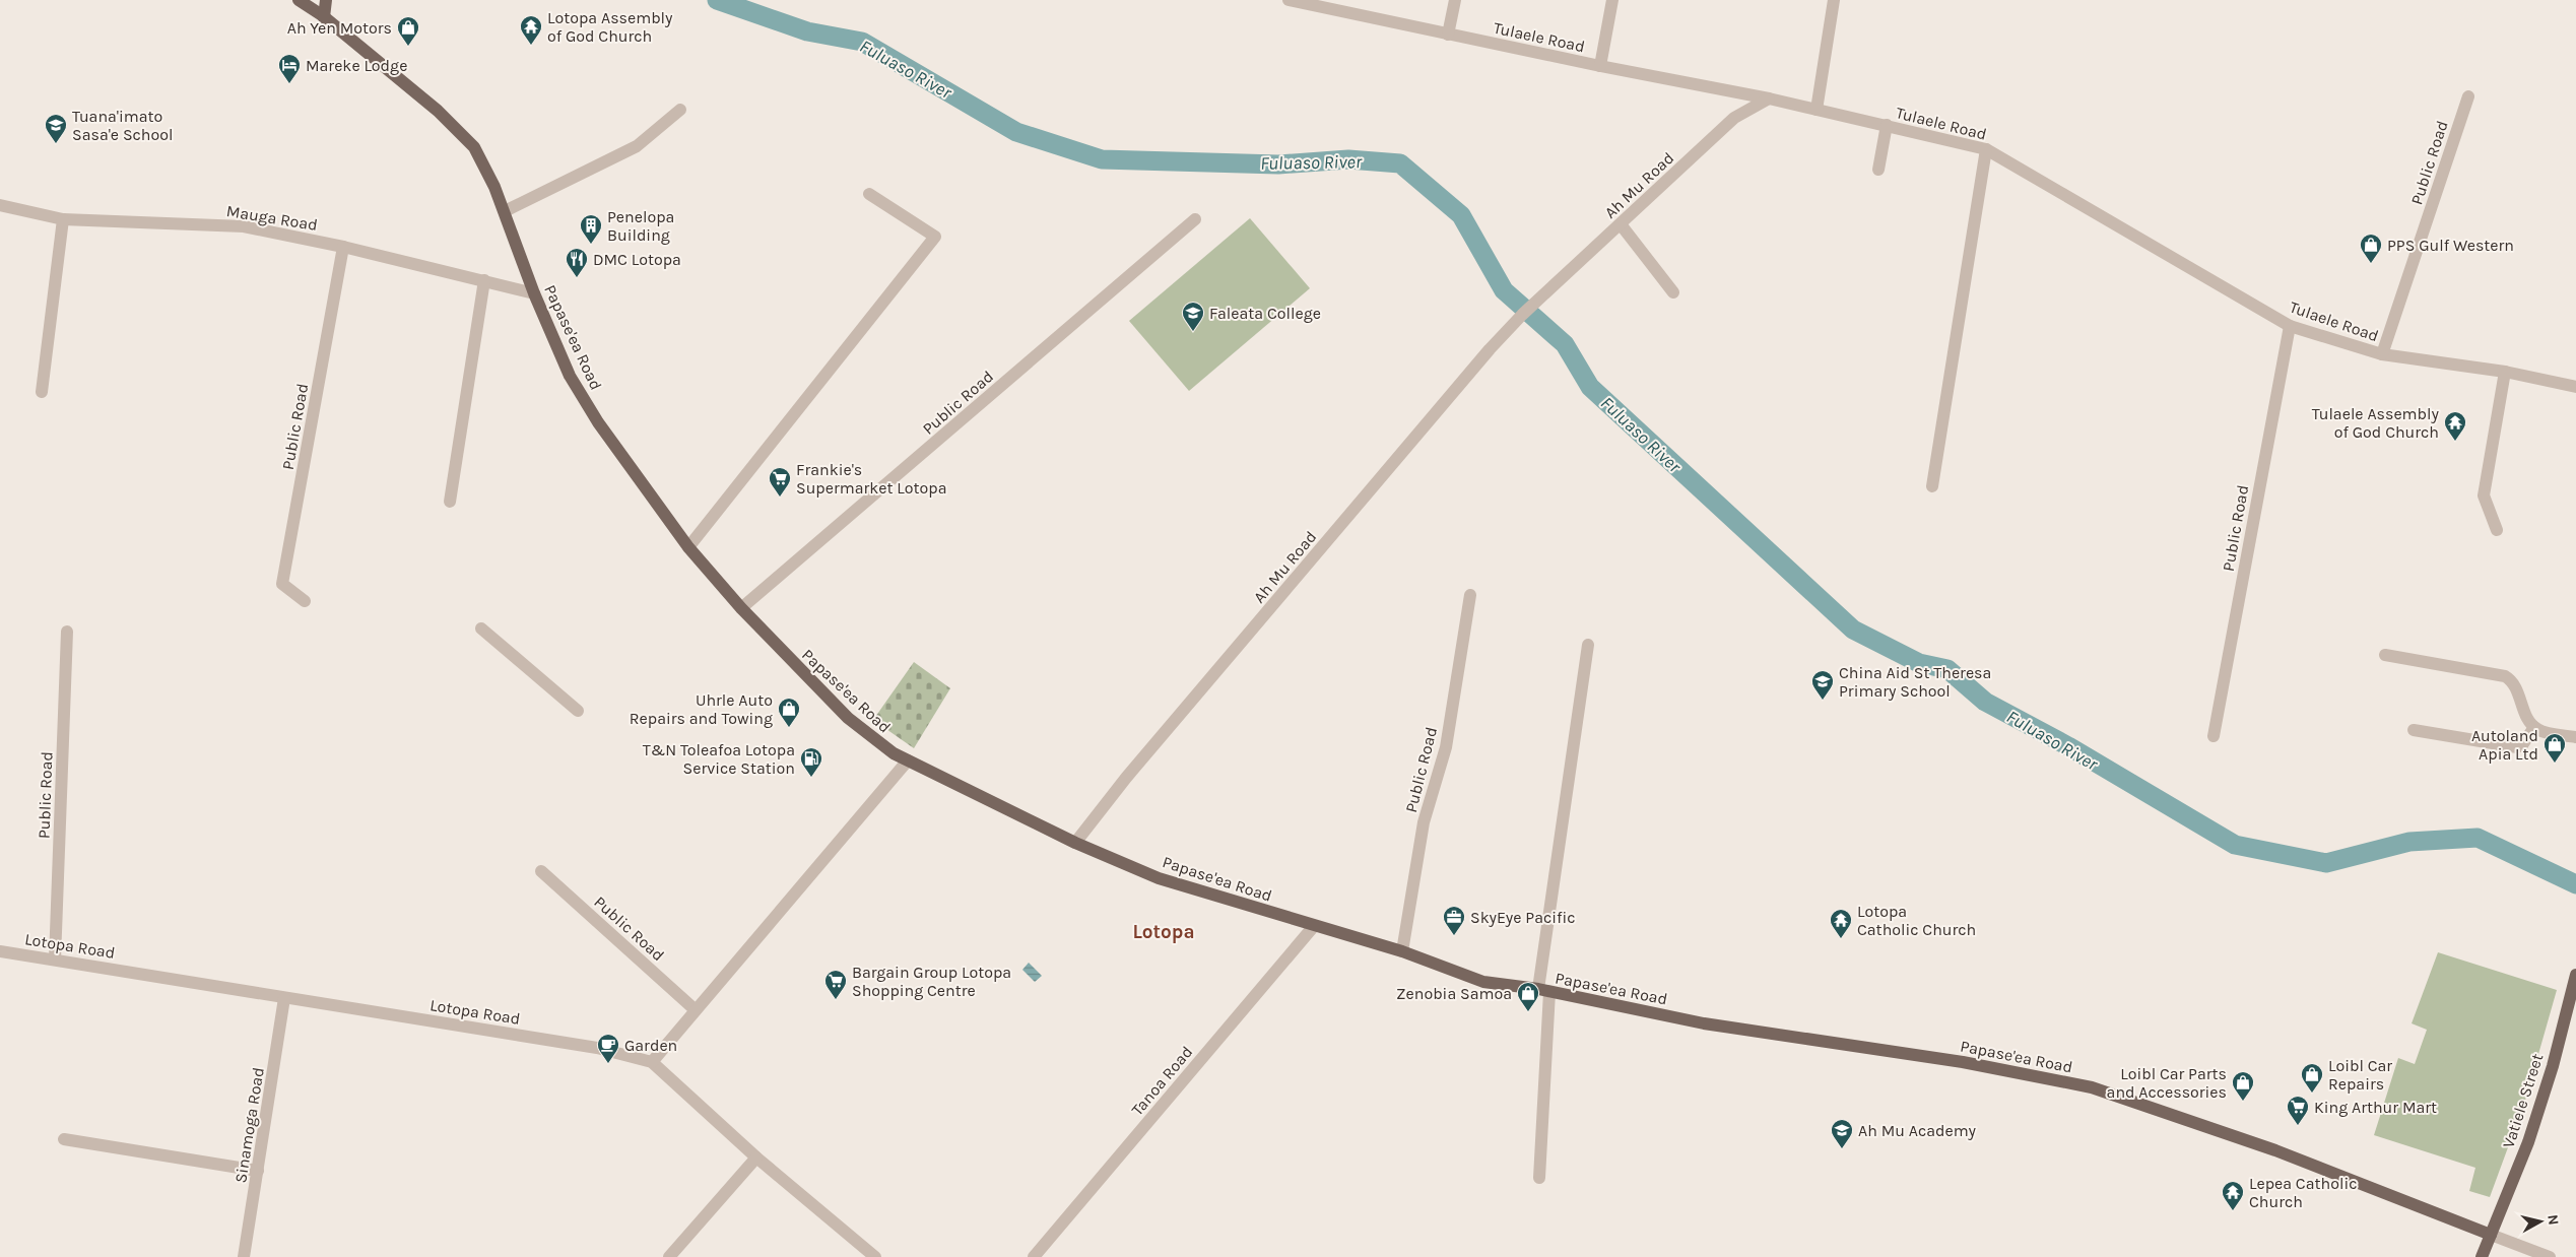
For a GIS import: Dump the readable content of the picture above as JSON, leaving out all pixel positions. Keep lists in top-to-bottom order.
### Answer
{
  "streets": {
    "main road": ["Papase'ea Road", "Vatiele Street"],
    "street": [
      "Tulaele Road",
      "Public Road",
      "Ah Mu Road",
      "Mauga Road",
      "Lotopa Road",
      "Tanoa Road",
      "Sinamoga Road"
    ]
  },
  "crossings": [
    ["Tulaele Road", "Public Road"],
    ["Tulaele Road", "Ah Mu Road"],
    ["Public Road", "Mauga Road"],
    ["Public Road", "Papase'ea Road"],
    ["Public Road", "Lotopa Road"],
    ["Ah Mu Road", "Papase'ea Road"],
    ["Mauga Road", "Papase'ea Road"],
    ["Papase'ea Road", "Tanoa Road"],
    ["Papase'ea Road", "Vatiele Street"],
    ["Lotopa Road", "Sinamoga Road"]
  ],
  "districts": ["Lotopa"],
  "water": ["Fuluaso River"],
  "places": {
    "temple": [
      "Lotopa Assembly of God Church",
      "Tulaele Assembly of God Church",
      "Lotopa Catholic Church",
      "Lepea Catholic Church"
    ],
    "shop": [
      "Ah Yen Motors",
      "PPS Gulf Western",
      "Uhrle Auto Repairs and Towing",
      "Autoland Apia Ltd",
      "Zenobia Samoa",
      "Loibl Car Repairs",
      "Loibl Car Parts and Accessories"
    ],
    "hotel": ["Mareke Lodge"],
    "school or university": [
      "Tuana'imato Sasa'e School",
      "Faleata College",
      "China Aid St Theresa Primary School",
      "Ah Mu Academy"
    ],
    "building": ["Penelopa Building"],
    "restaurant": ["DMC Lotopa"],
    "supermarket": ["Frankie's Supermarket Lotopa", "Bargain Group Lotopa Shopping Centre", "King Arthur Mart"],
    "fuel station": ["T&N Toleafoa Lotopa Service Station"],
    "office": ["SkyEye Pacific"],
    "cafe": ["Garden"]
  },
  "north": "right"
}
